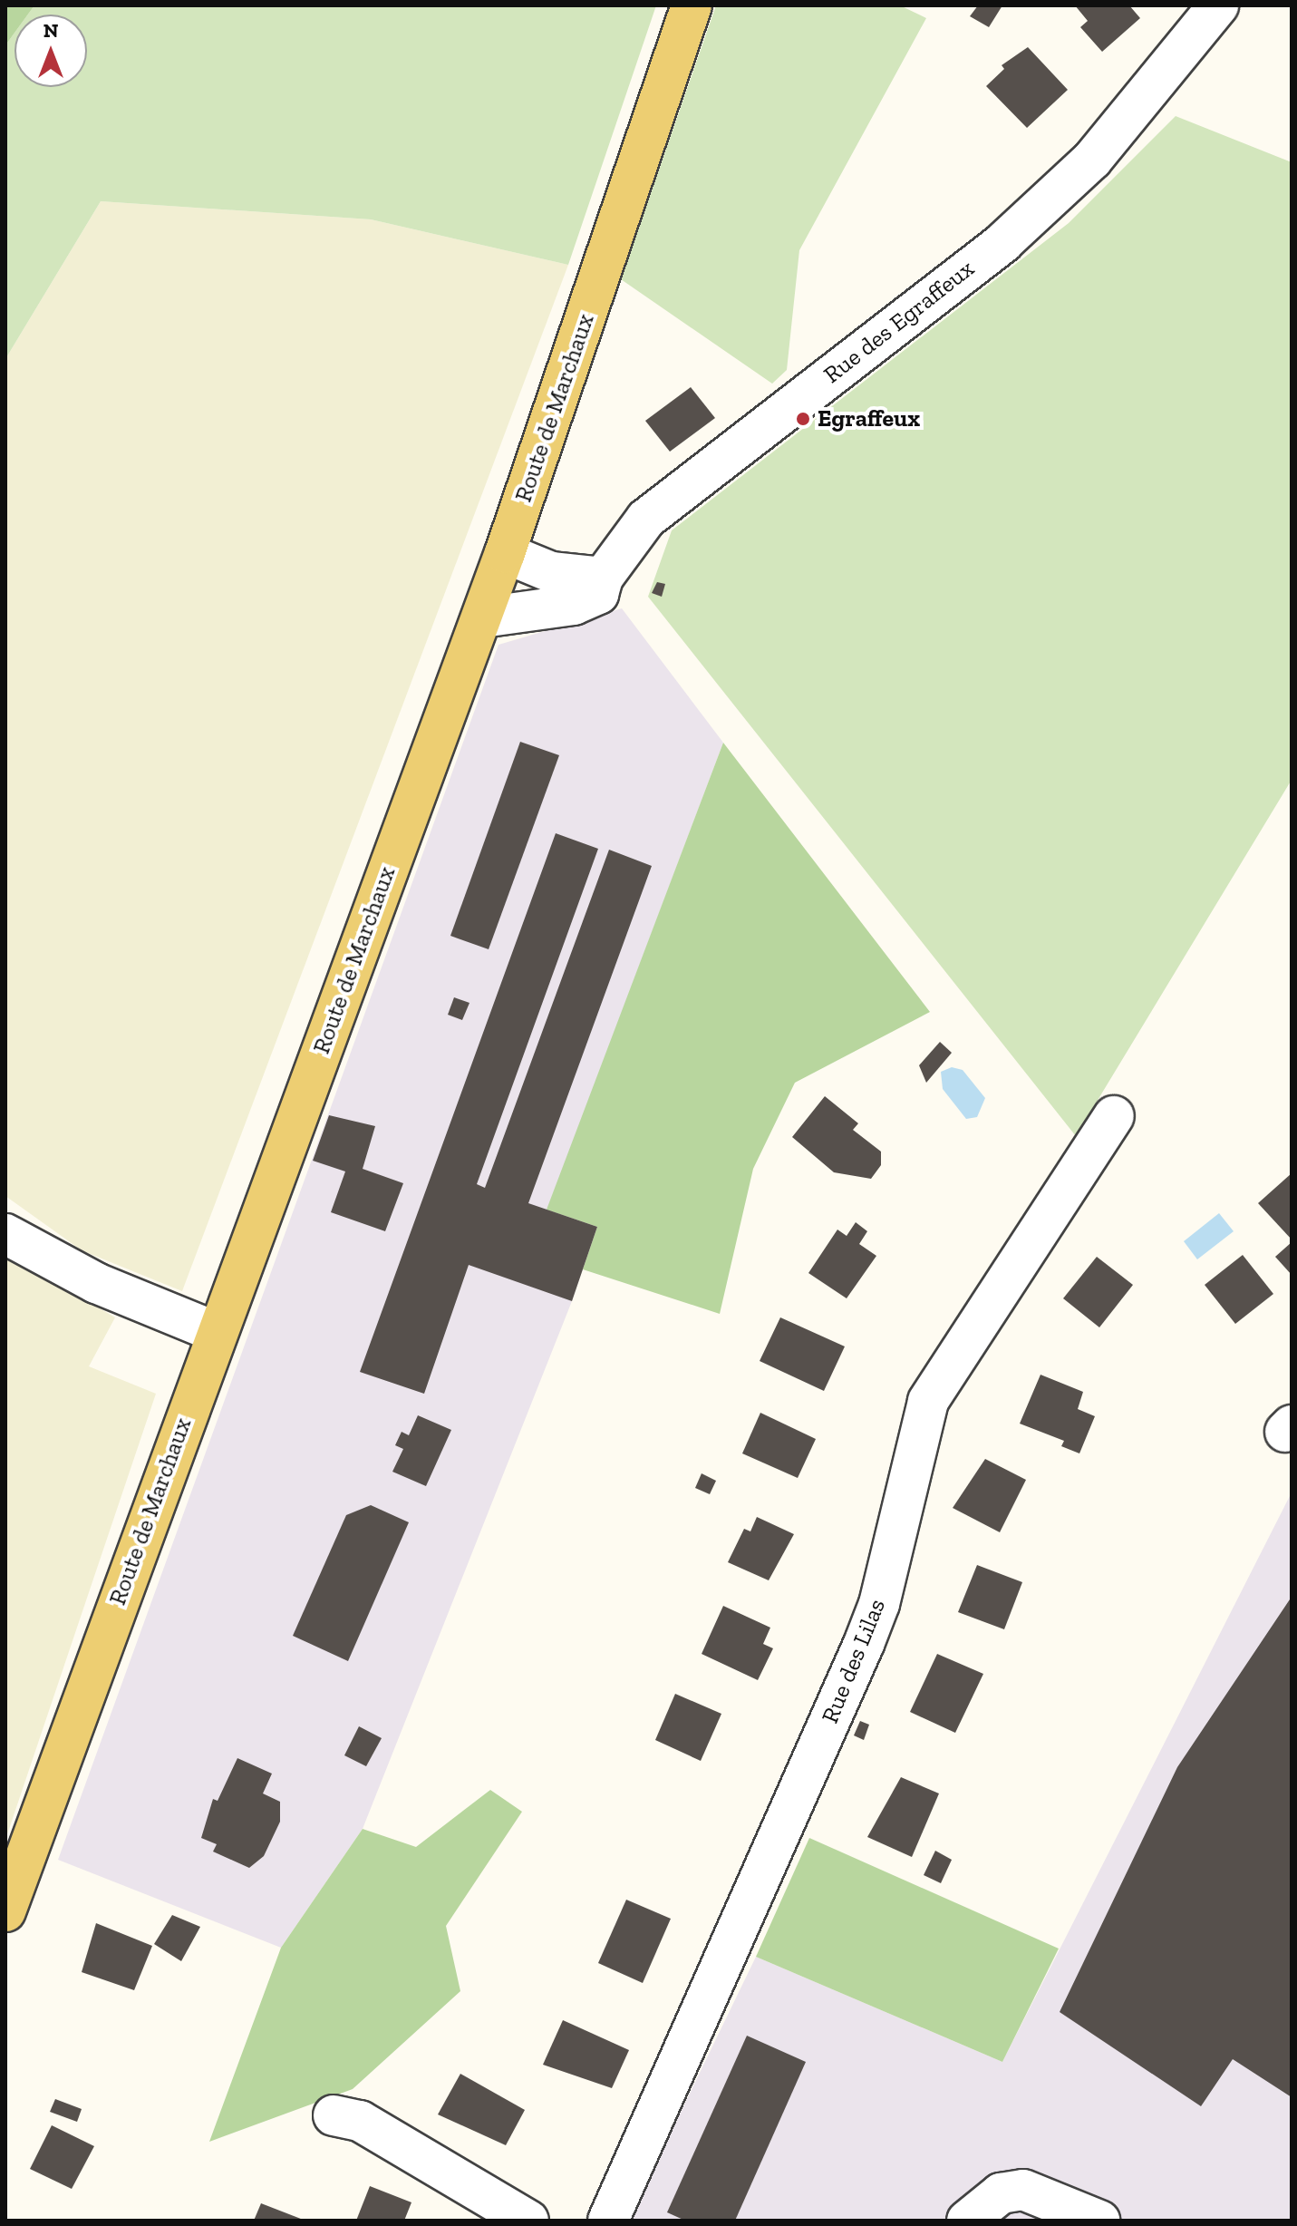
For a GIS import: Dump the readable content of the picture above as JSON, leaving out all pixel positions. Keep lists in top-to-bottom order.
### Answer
{
  "streets": {
    "main road": ["Route de Marchaux"],
    "street": ["Rue des Egraffeux", "Rue des Lilas"]
  },
  "crossings": [
    ["Rue des Egraffeux", "Route de Marchaux"]
  ],
  "places": ["Egraffeux"],
  "north": "top"
}
